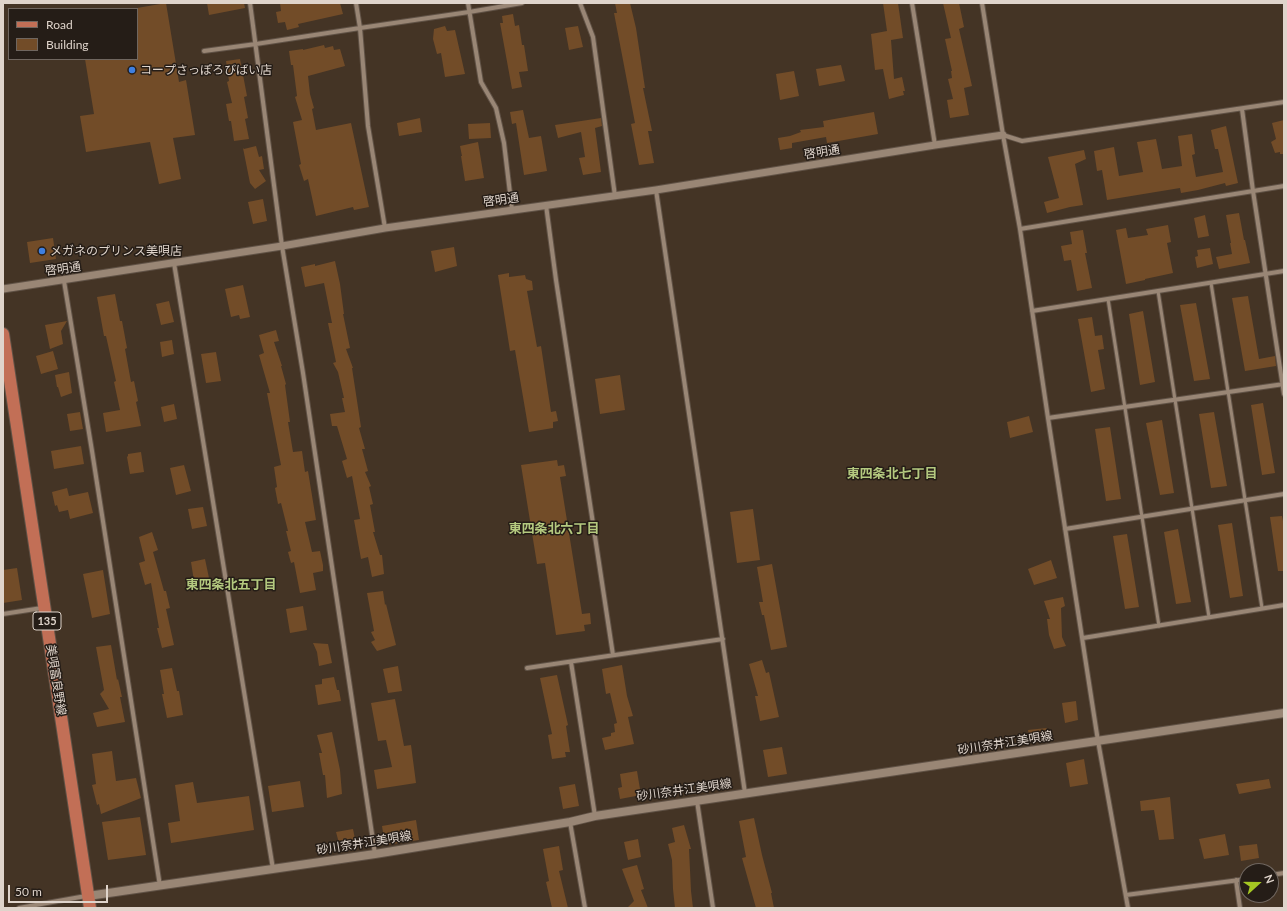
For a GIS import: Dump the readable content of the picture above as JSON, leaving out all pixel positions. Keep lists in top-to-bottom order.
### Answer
{
  "streets": {
    "main road": ["135", "美唄富良野線", "砂川奈井江美唄線"],
    "street": ["啓明通"]
  },
  "crossings": [
    ["美唄富良野線", "砂川奈井江美唄線"]
  ],
  "districts": ["東四条北七丁目", "東四条北六丁目", "東四条北五丁目"],
  "places": ["コープさっぽろびばい店", "メガネのプリンス美唄店"],
  "legend": ["Road", "Building"],
  "scale_bar": "50 m",
  "north": "right"
}
